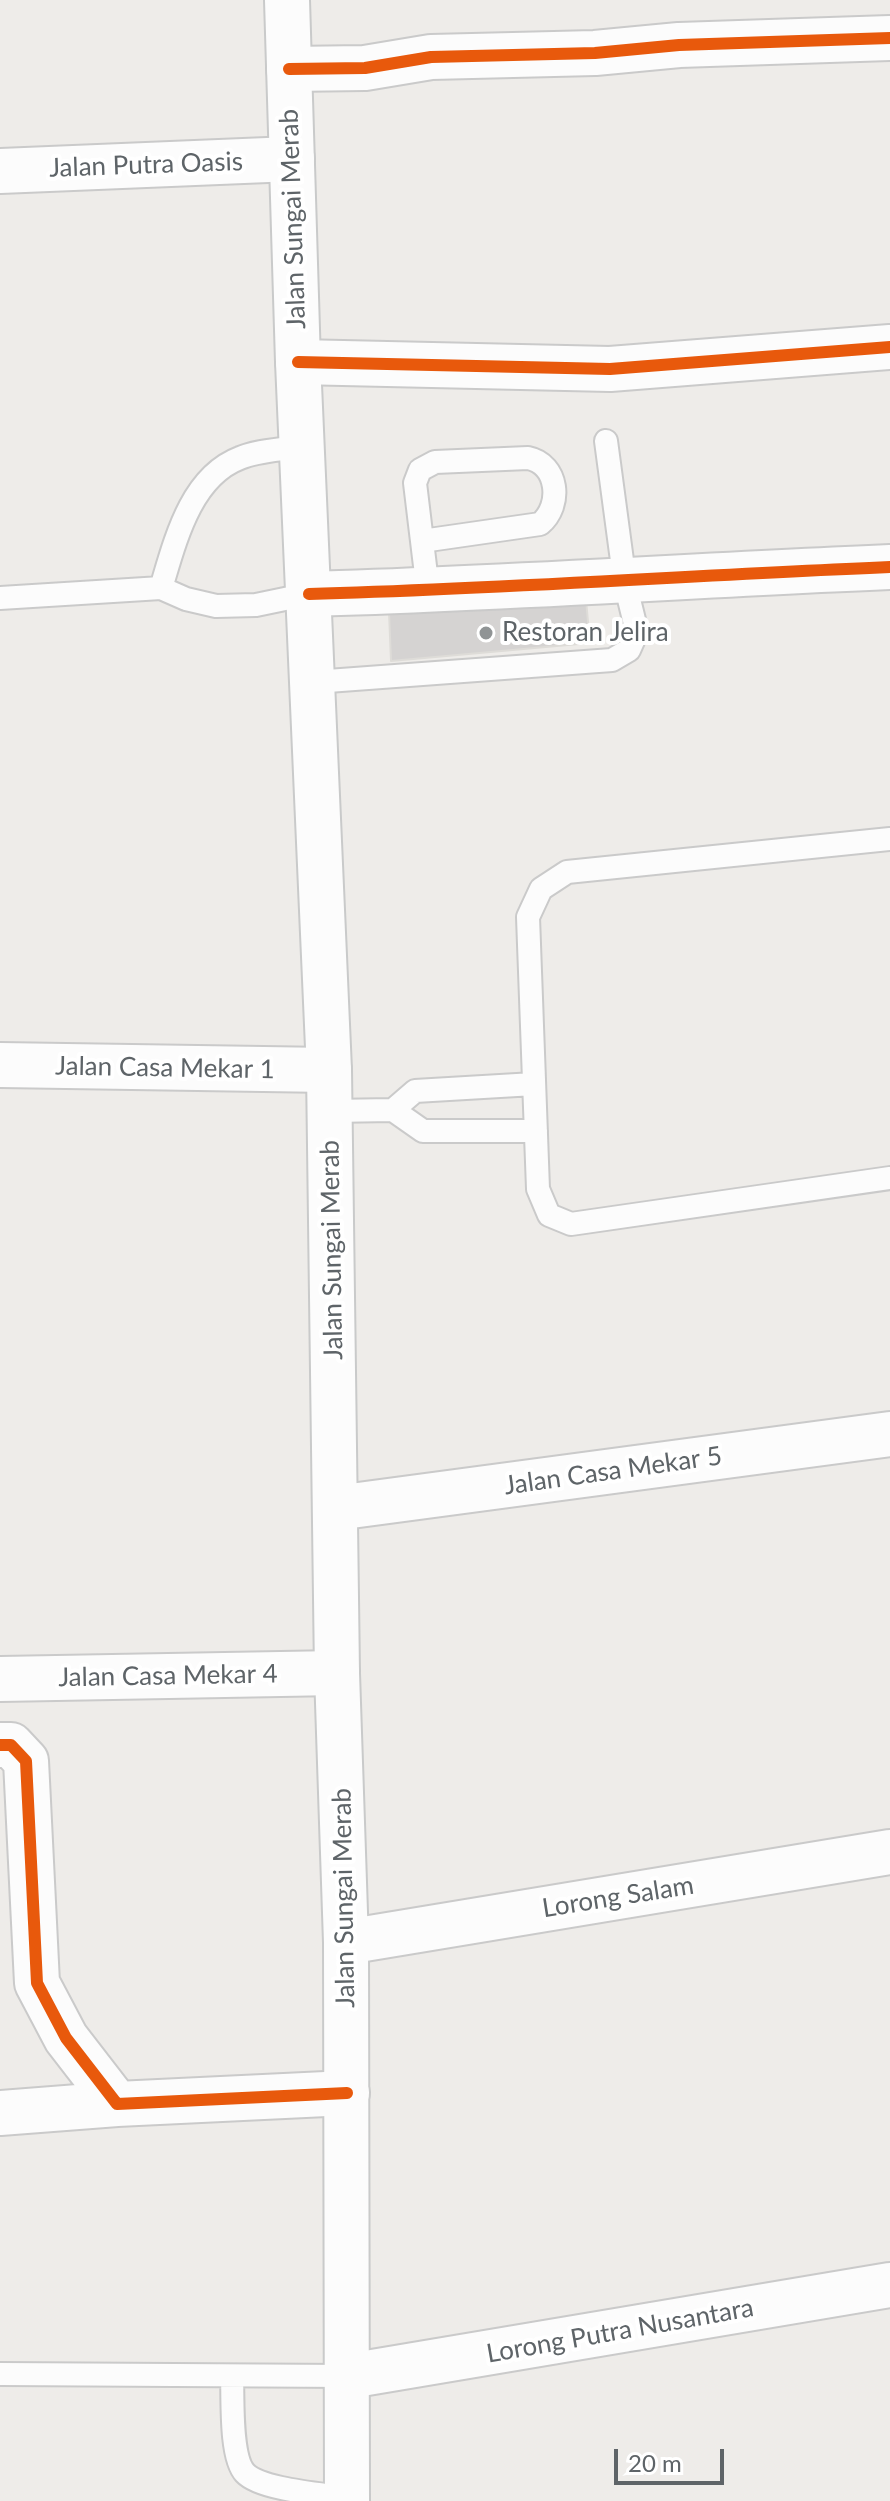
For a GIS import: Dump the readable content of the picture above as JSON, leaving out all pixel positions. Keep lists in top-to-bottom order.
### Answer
{
  "streets": {
    "street": [
      "Jalan Putra Oasis",
      "Jalan Sungai Merab",
      "Jalan Casa Mekar 1",
      "Jalan Casa Mekar 5",
      "Jalan Casa Mekar 4",
      "Lorong Salam",
      "Lorong Putra Nusantara"
    ]
  },
  "crossings": [
    ["Jalan Putra Oasis", "Jalan Sungai Merab"],
    ["Jalan Sungai Merab", "Jalan Casa Mekar 1"],
    ["Jalan Sungai Merab", "Jalan Casa Mekar 5"],
    ["Jalan Sungai Merab", "Jalan Casa Mekar 4"],
    ["Jalan Sungai Merab", "Lorong Salam"],
    ["Jalan Sungai Merab", "Lorong Putra Nusantara"]
  ],
  "places": ["Restoran Jelira"],
  "scale_bar": "20 m"
}
